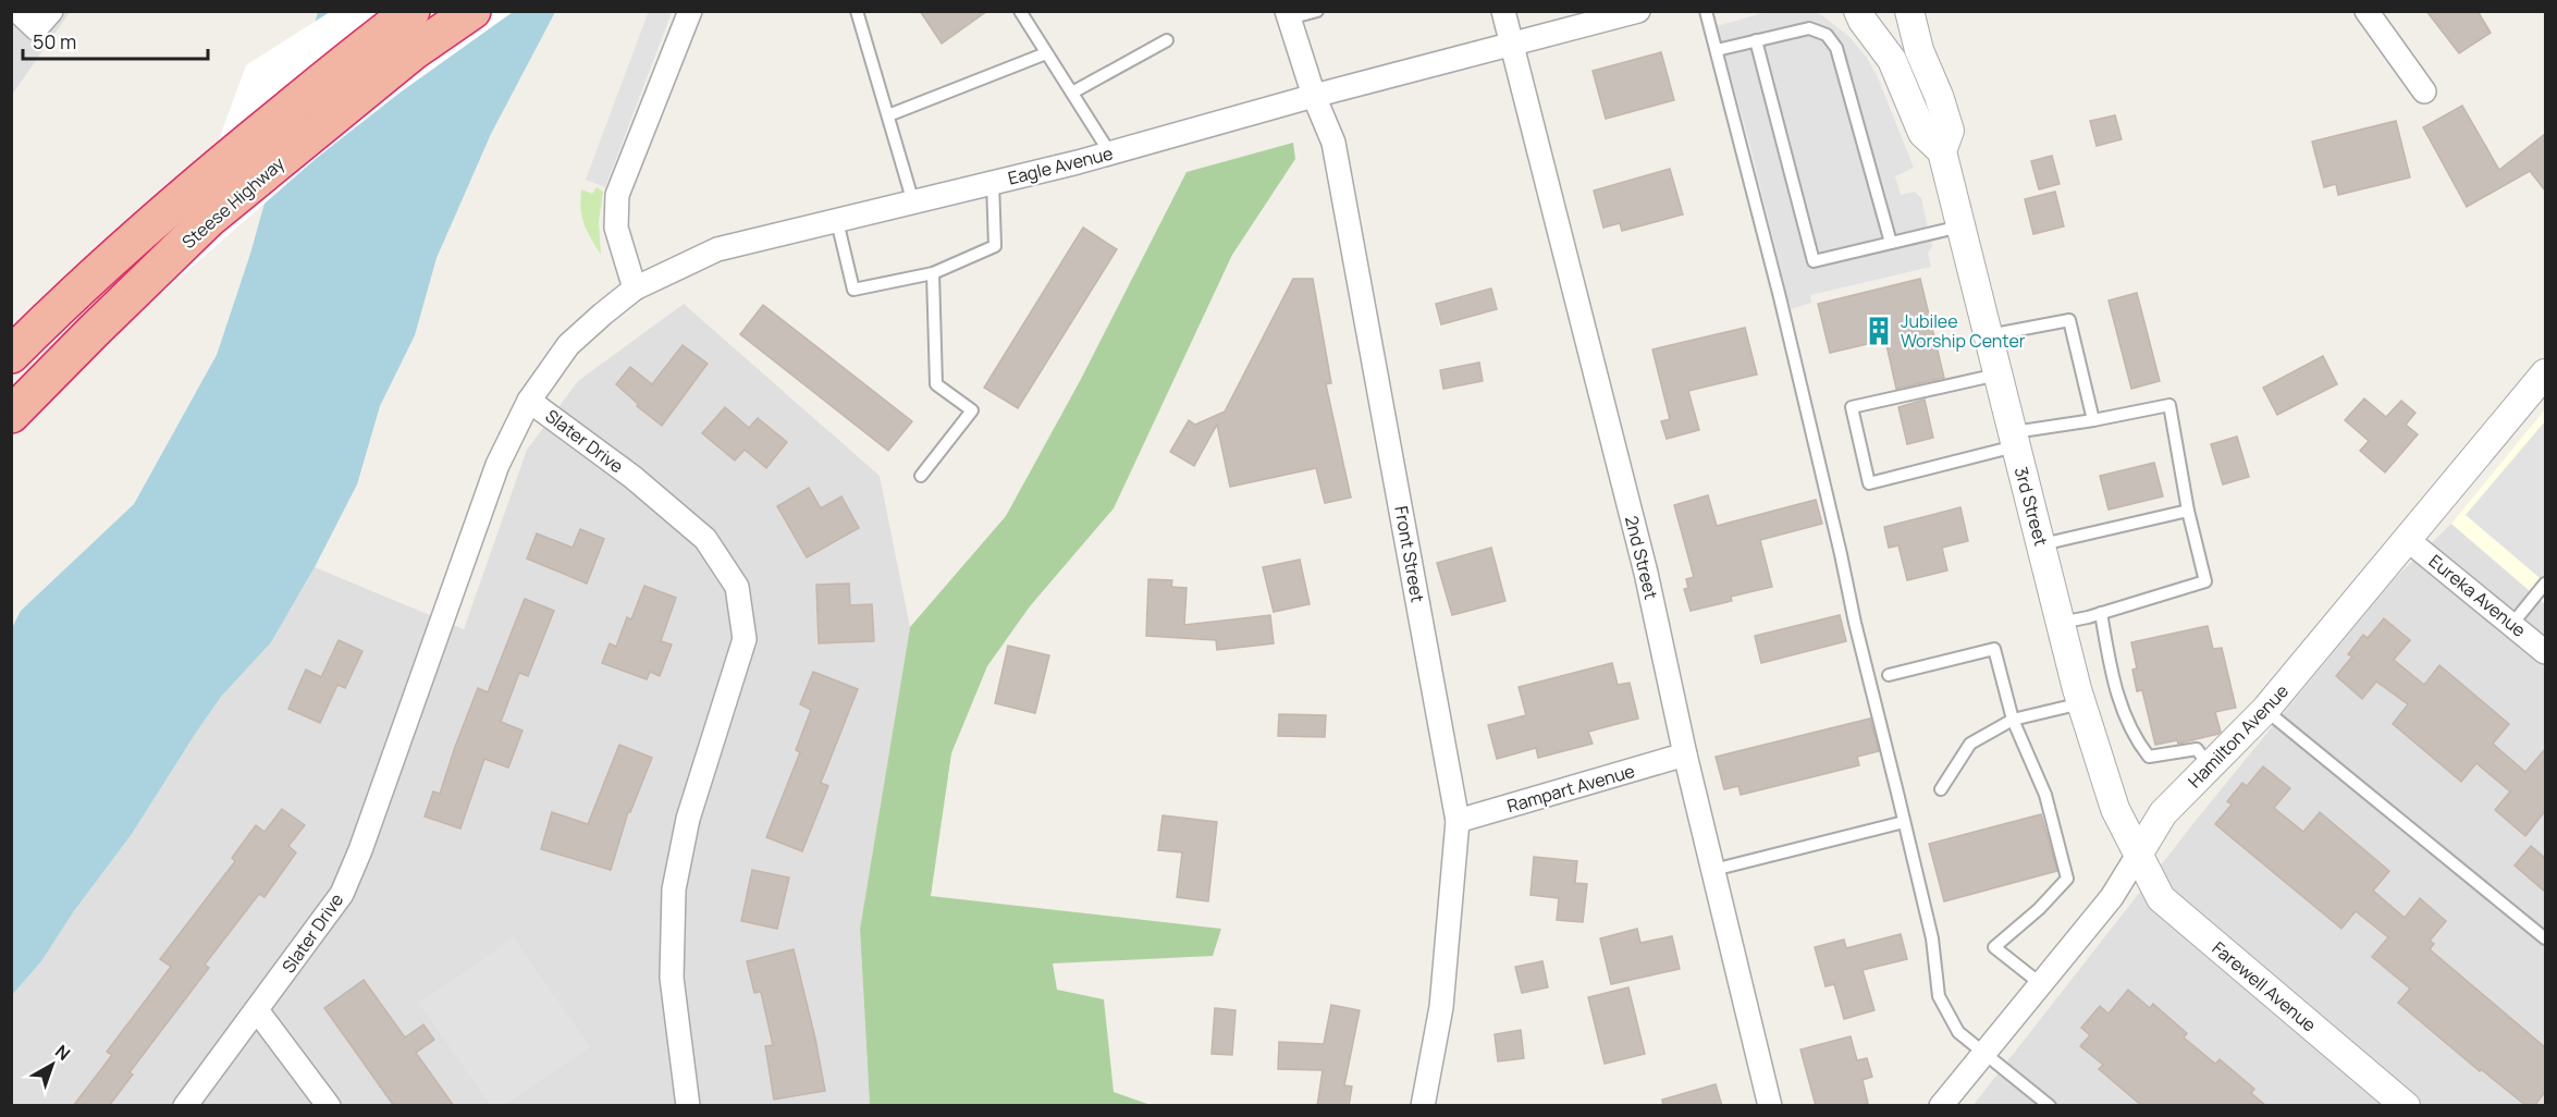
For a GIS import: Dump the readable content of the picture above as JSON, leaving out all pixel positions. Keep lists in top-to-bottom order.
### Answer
{
  "streets": {
    "highway": ["Steese Highway"],
    "street": [
      "Eagle Avenue",
      "Slater Drive",
      "3rd Street",
      "Front Street",
      "2nd Street",
      "Eureka Avenue",
      "Hamilton Avenue",
      "Rampart Avenue",
      "Farewell Avenue"
    ]
  },
  "crossings": [
    ["Eagle Avenue", "Slater Drive"],
    ["Eagle Avenue", "Front Street"],
    ["Eagle Avenue", "2nd Street"],
    ["3rd Street", "Hamilton Avenue"],
    ["3rd Street", "Farewell Avenue"],
    ["Front Street", "Rampart Avenue"],
    ["2nd Street", "Rampart Avenue"],
    ["Eureka Avenue", "Hamilton Avenue"],
    ["Hamilton Avenue", "Farewell Avenue"]
  ],
  "places": {
    "building": ["Jubilee Worship Center"]
  },
  "scale_bar": "50 m",
  "north": "top right"
}
